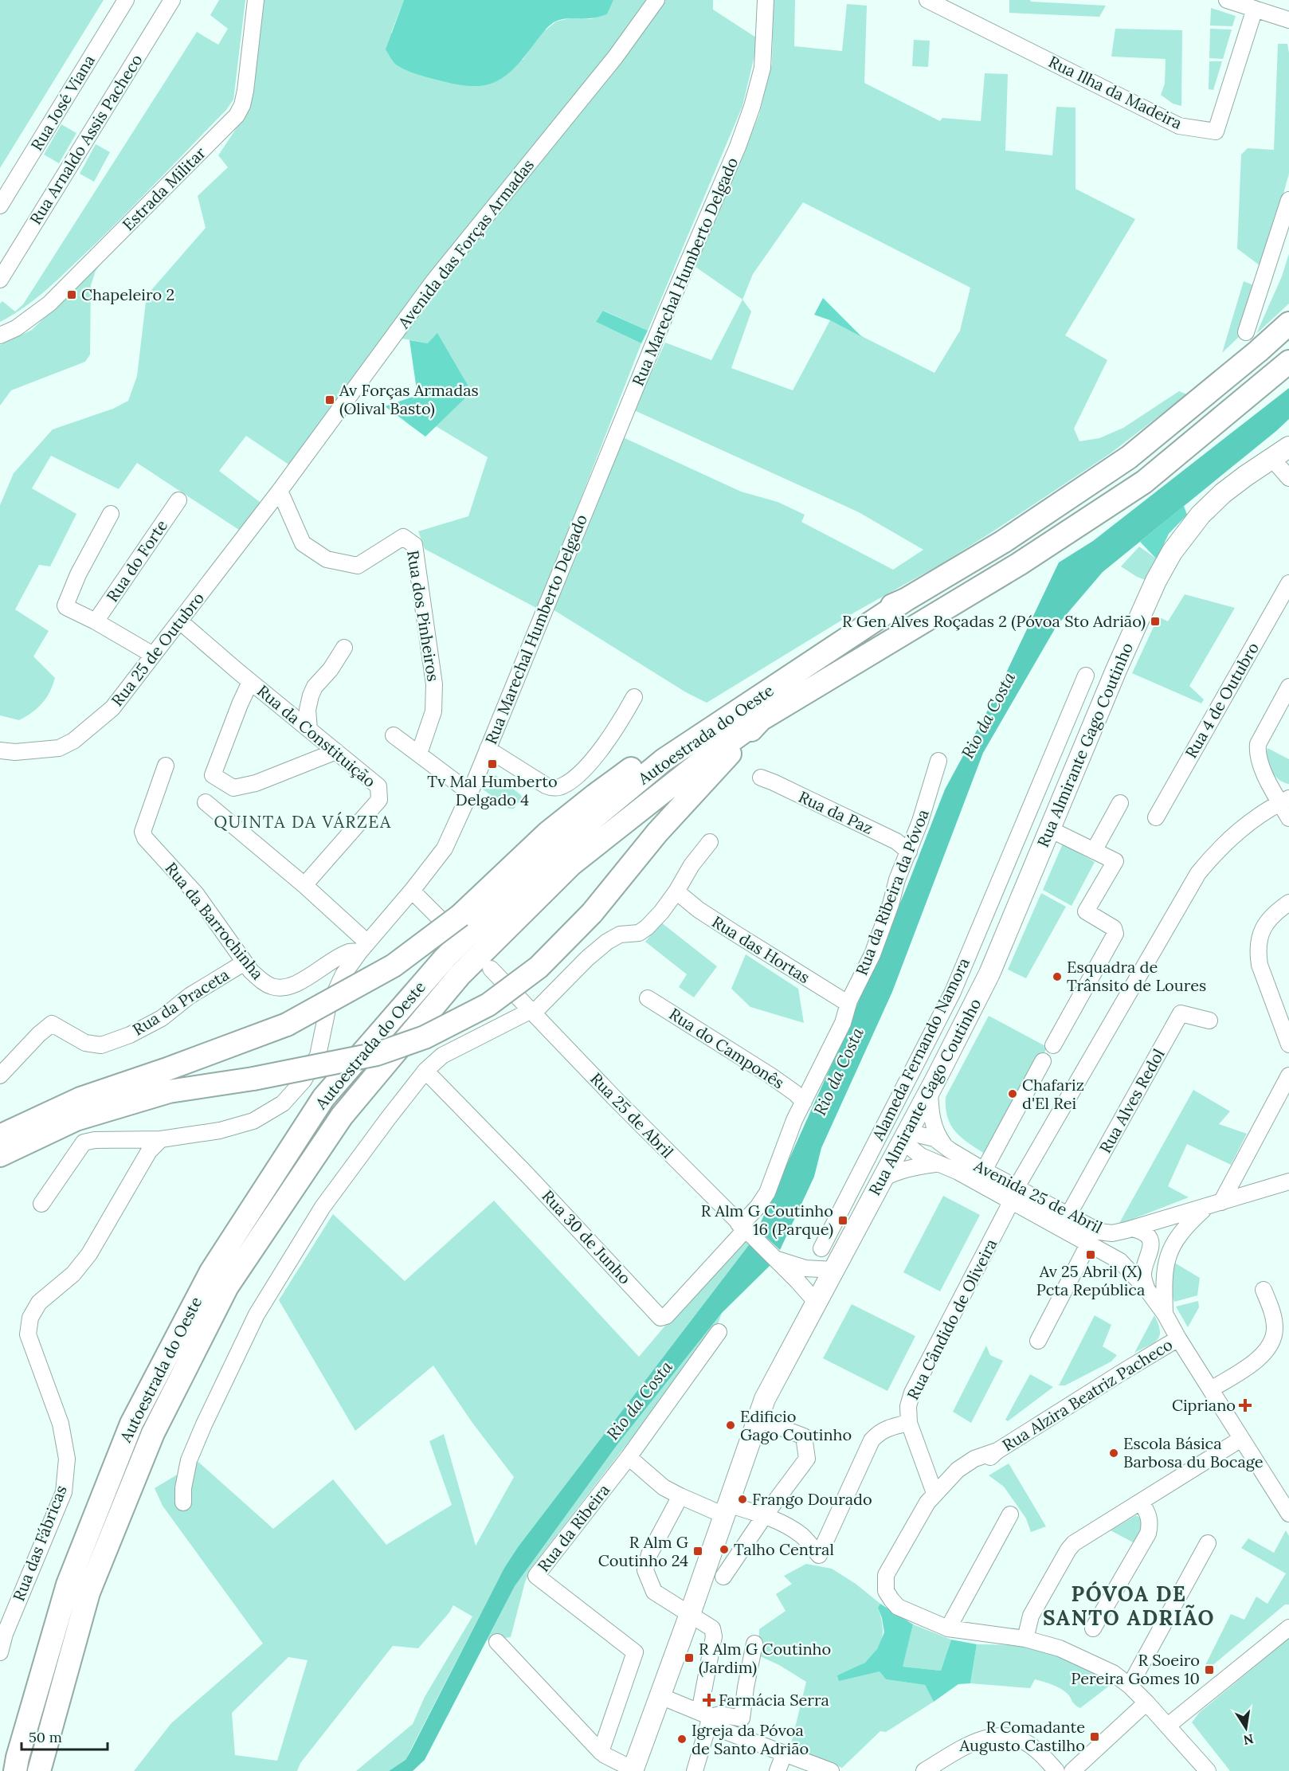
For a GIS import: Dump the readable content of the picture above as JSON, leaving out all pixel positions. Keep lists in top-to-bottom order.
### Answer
{
  "streets": {
    "highway": ["Autoestrada do Oeste"],
    "main road": ["Rua Almirante Gago Coutinho"],
    "street": [
      "Rua Ilha da Madeira",
      "Rua José Viana",
      "Rua Arnaldo Assis Pacheco",
      "Estrada Militar",
      "Avenida das Forças Armadas",
      "Rua Marechal Humberto Delgado",
      "Rua do Forte",
      "Rua dos Pinheiros",
      "Rua 25 de Outubro",
      "Rua 4 de Outubro",
      "Rua da Constituição",
      "Rua da Paz",
      "Rua da Ribeira da Póvoa",
      "Rua da Barrochinha",
      "Rua das Hortas",
      "Rua da Praceta",
      "Rua do Camponês",
      "Alameda Fernando Namora",
      "Rua Alves Redol",
      "Rua 25 de Abril",
      "Avenida 25 de Abril",
      "Rua 30 de Junho",
      "Rua Cândido de Oliveira",
      "Rua Alzira Beatriz Pacheco",
      "Rua da Ribeira",
      "Rua das Fábricas"
    ]
  },
  "crossings": [
    ["Avenida das Forças Armadas", "Rua dos Pinheiros"],
    ["Avenida das Forças Armadas", "Rua 25 de Outubro"],
    ["Rua Marechal Humberto Delgado", "Rua da Barrochinha"],
    ["Rua Marechal Humberto Delgado", "Rua das Fábricas"],
    ["Rua dos Pinheiros", "Rua 25 de Outubro"],
    ["Rua 25 de Outubro", "Rua da Constituição"],
    ["Rua Almirante Gago Coutinho", "Rua 25 de Abril"],
    ["Rua Almirante Gago Coutinho", "Avenida 25 de Abril"],
    ["Rua da Paz", "Rua da Ribeira da Póvoa"],
    ["Rua da Ribeira da Póvoa", "Rua das Hortas"],
    ["Rua da Ribeira da Póvoa", "Rua do Camponês"],
    ["Rua da Ribeira da Póvoa", "Rua 25 de Abril"],
    ["Rua da Ribeira da Póvoa", "Rua 30 de Junho"],
    ["Rua da Barrochinha", "Rua da Praceta"],
    ["Rua Alves Redol", "Avenida 25 de Abril"],
    ["Rua 25 de Abril", "Rua 30 de Junho"],
    ["Avenida 25 de Abril", "Rua Cândido de Oliveira"],
    ["Avenida 25 de Abril", "Rua Alzira Beatriz Pacheco"],
    ["Rua Cândido de Oliveira", "Rua Alzira Beatriz Pacheco"]
  ],
  "districts": ["QUINTA DA VÁRZEA", "PÓVOA DE SANTO ADRIÃO"],
  "water": ["Rio da Costa"],
  "places": {
    "transit": [
      "Chapeleiro 2",
      "Av Forças Armadas (Olival Basto)",
      "R Gen Alves Roçadas 2 (Póvoa Sto Adrião)",
      "Tv Mal Humberto Delgado 4",
      "R Alm G Coutinho 16 (Parque)",
      "Av 25 Abril (X) Pcta República",
      "R Alm G Coutinho 24",
      "R Alm G Coutinho (Jardim)",
      "R Soeiro Pereira Gomes 10",
      "R Comadante Augusto Castilho"
    ],
    "other": [
      "Esquadra de Trânsito de Loures",
      "Chafariz d'El Rei",
      "Edificio Gago Coutinho",
      "Escola Básica Barbosa du Bocage",
      "Frango Dourado",
      "Talho Central",
      "Igreja da Póvoa de Santo Adrião"
    ],
    "health": ["Cipriano", "Farmácia Serra"]
  },
  "scale_bar": "50 m",
  "north": "bottom"
}
